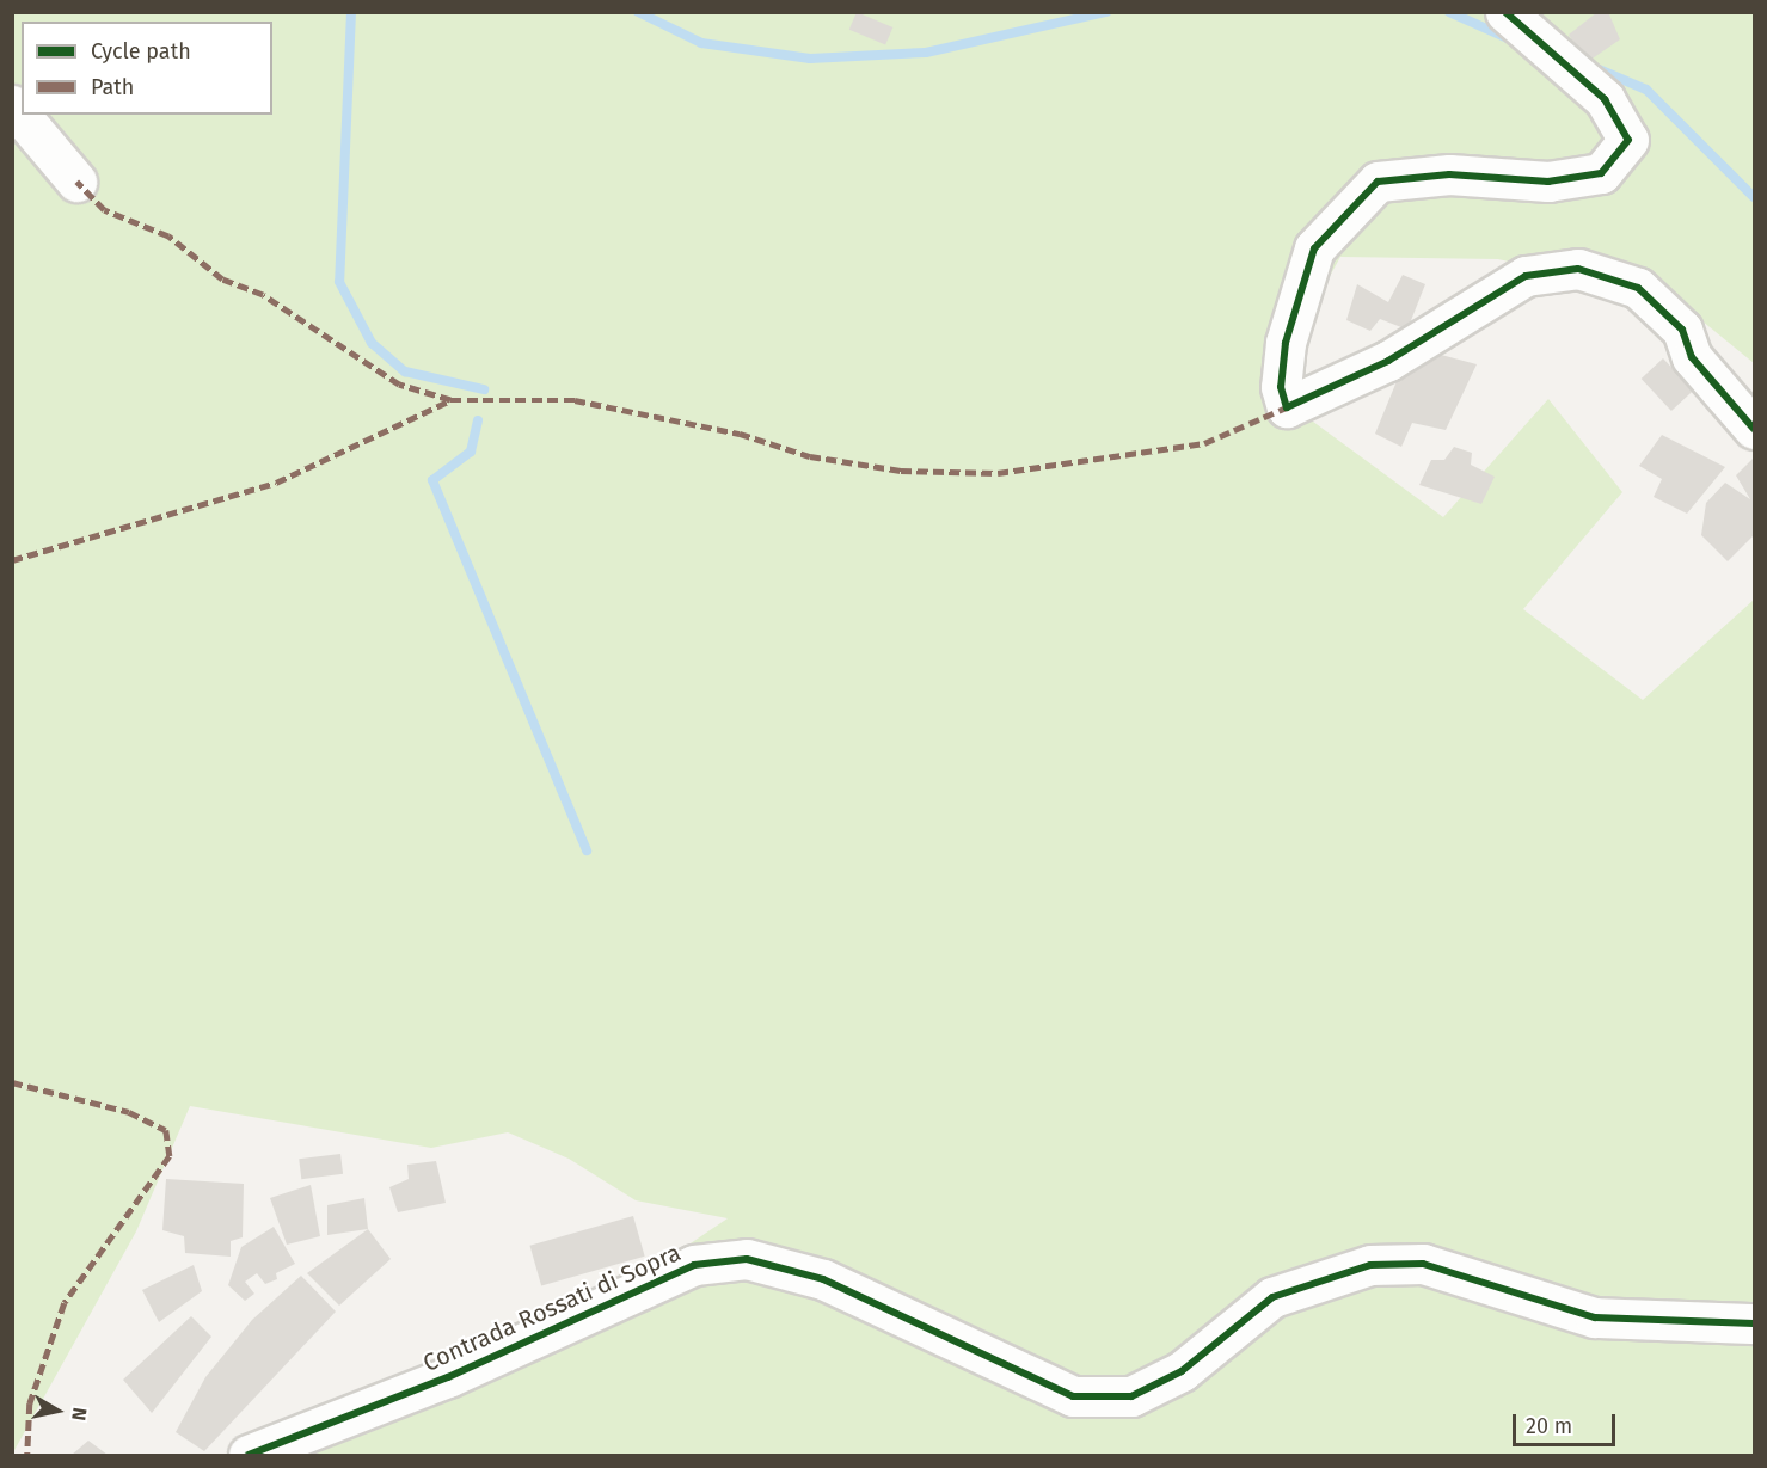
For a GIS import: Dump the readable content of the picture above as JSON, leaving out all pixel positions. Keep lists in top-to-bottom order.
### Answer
{
  "streets": {
    "street": ["Contrada Rossati di Sopra"]
  },
  "legend": ["Cycle path", "Path"],
  "scale_bar": "20 m",
  "north": "right"
}
